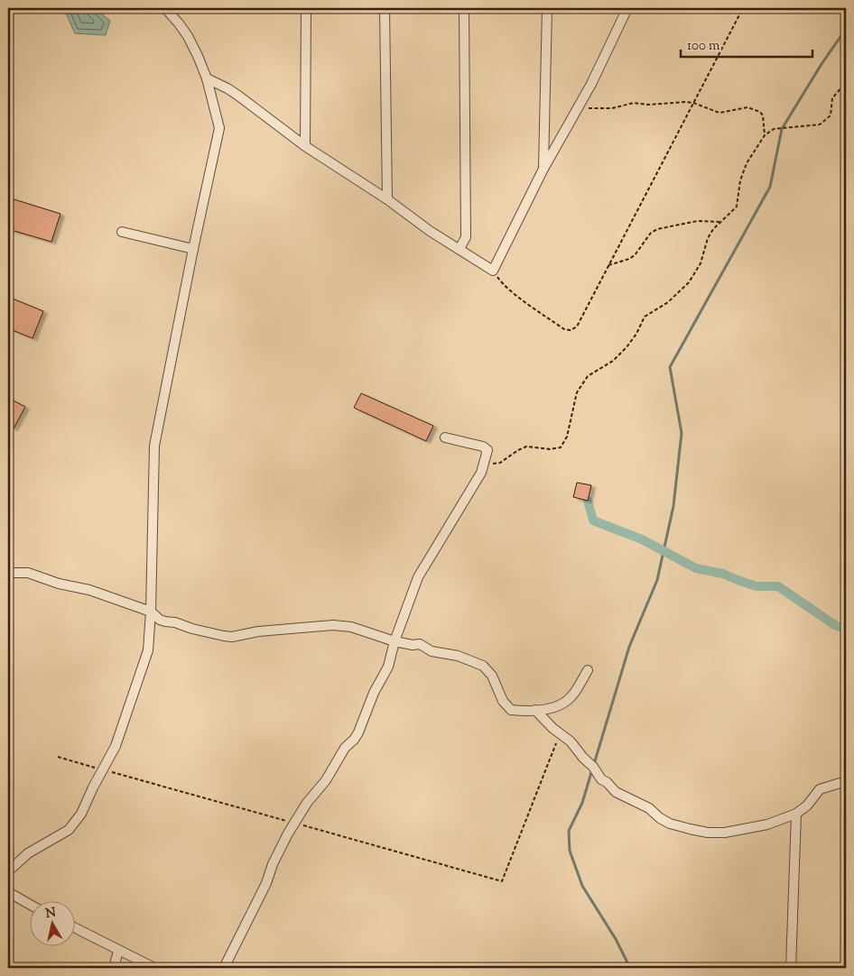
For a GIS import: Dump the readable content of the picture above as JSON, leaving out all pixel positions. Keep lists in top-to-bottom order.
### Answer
{
  "scale_bar": "100 m",
  "north": "top"
}
